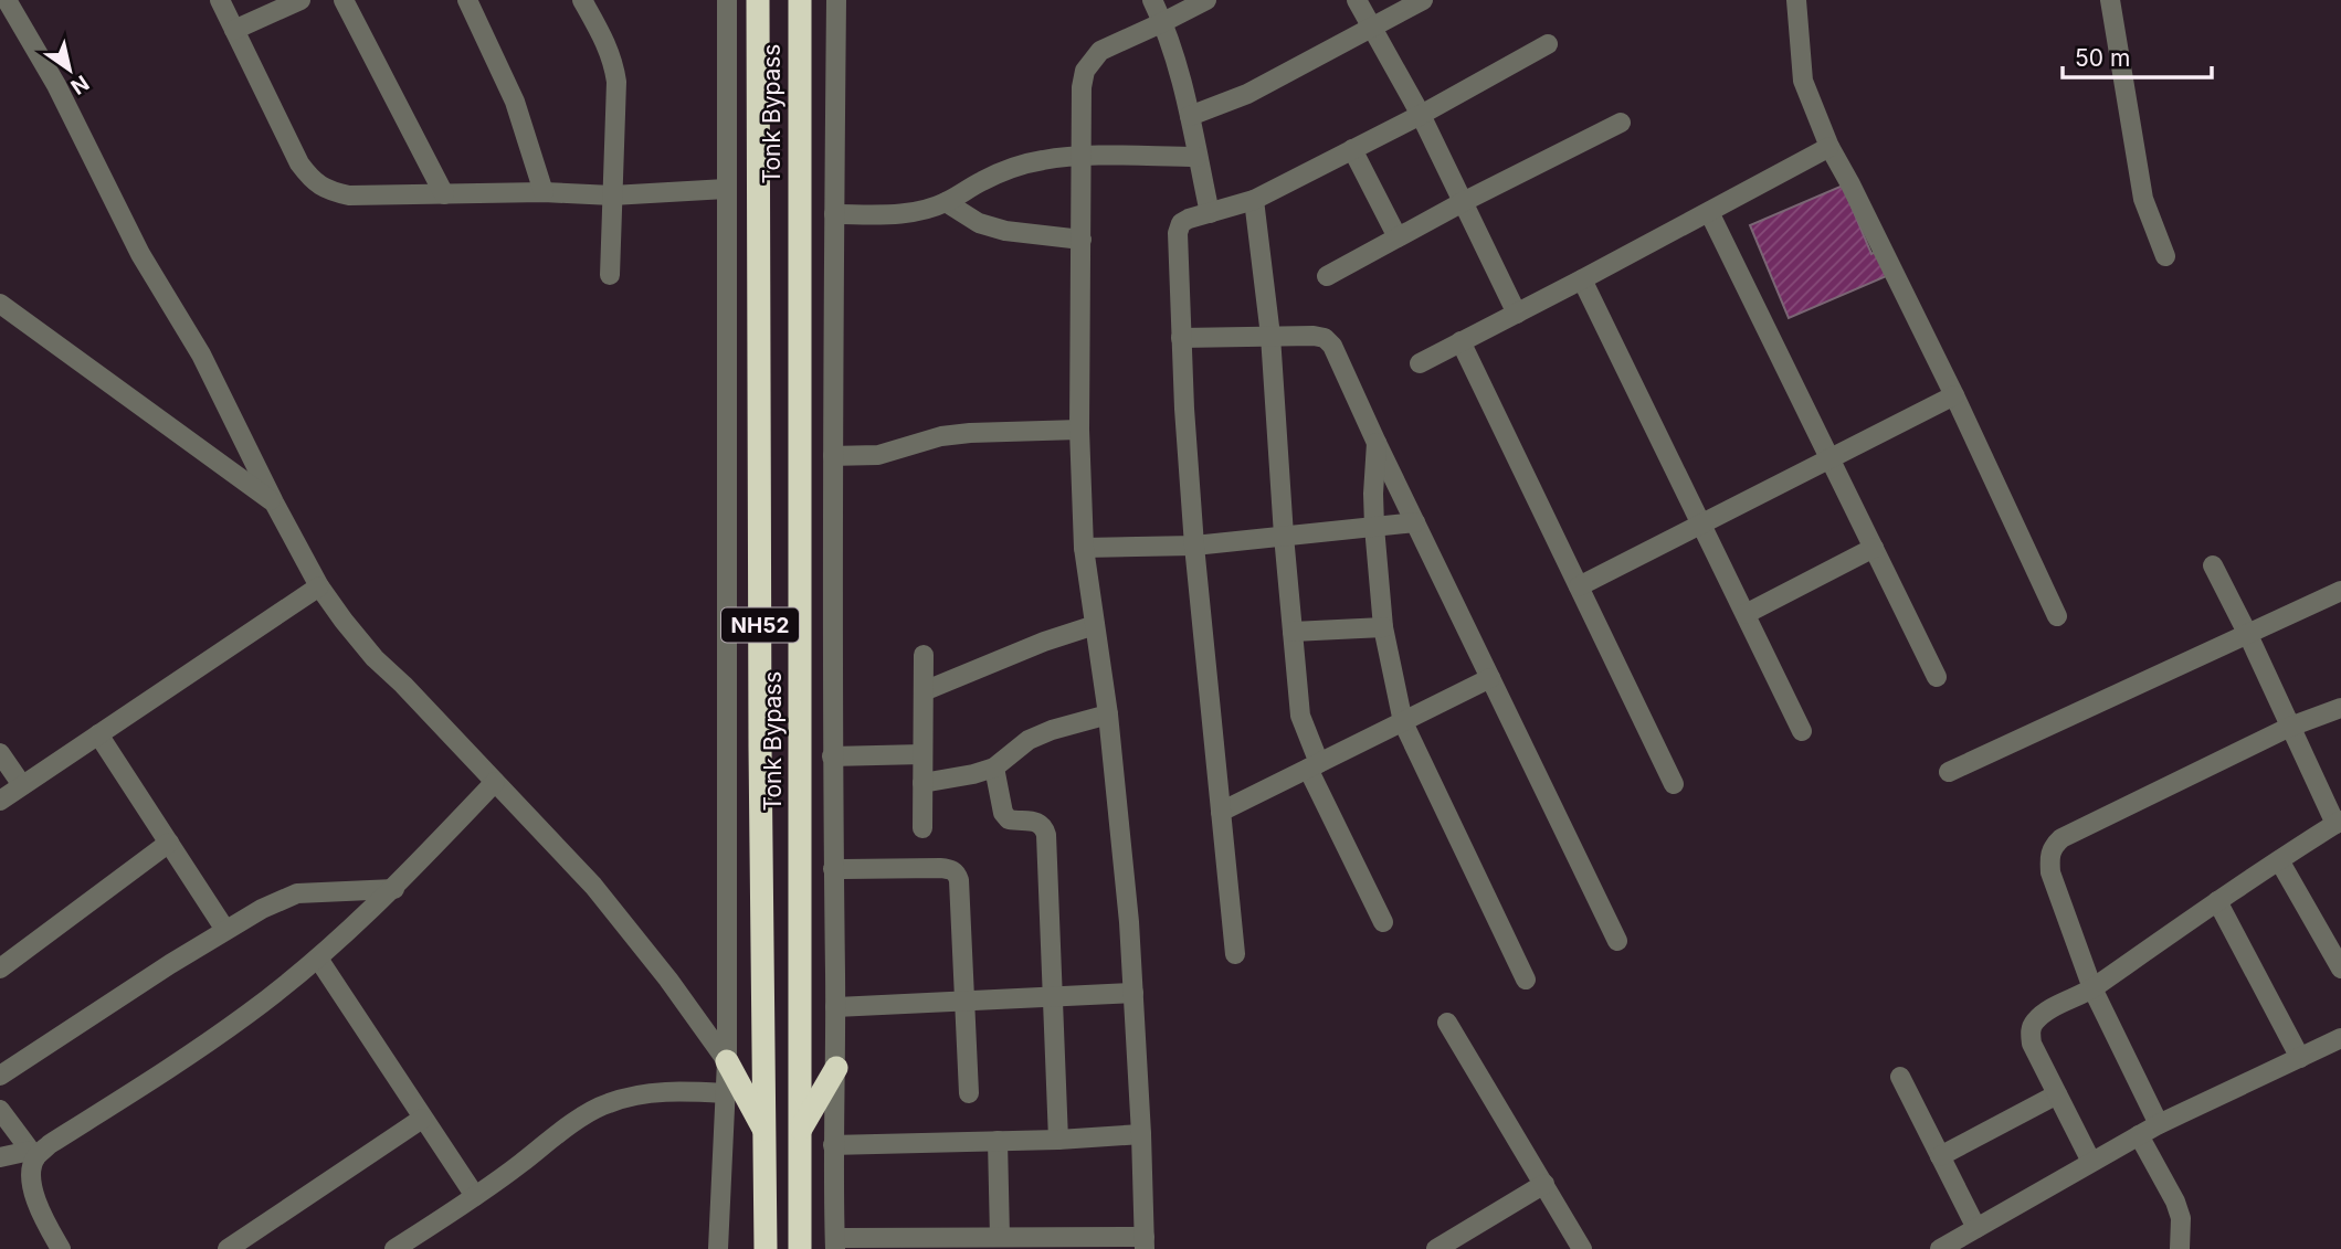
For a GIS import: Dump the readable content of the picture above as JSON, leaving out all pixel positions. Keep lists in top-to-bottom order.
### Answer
{
  "streets": {
    "highway": ["Tonk Bypass", "NH52"]
  },
  "scale_bar": "50 m",
  "north": "bottom right"
}
